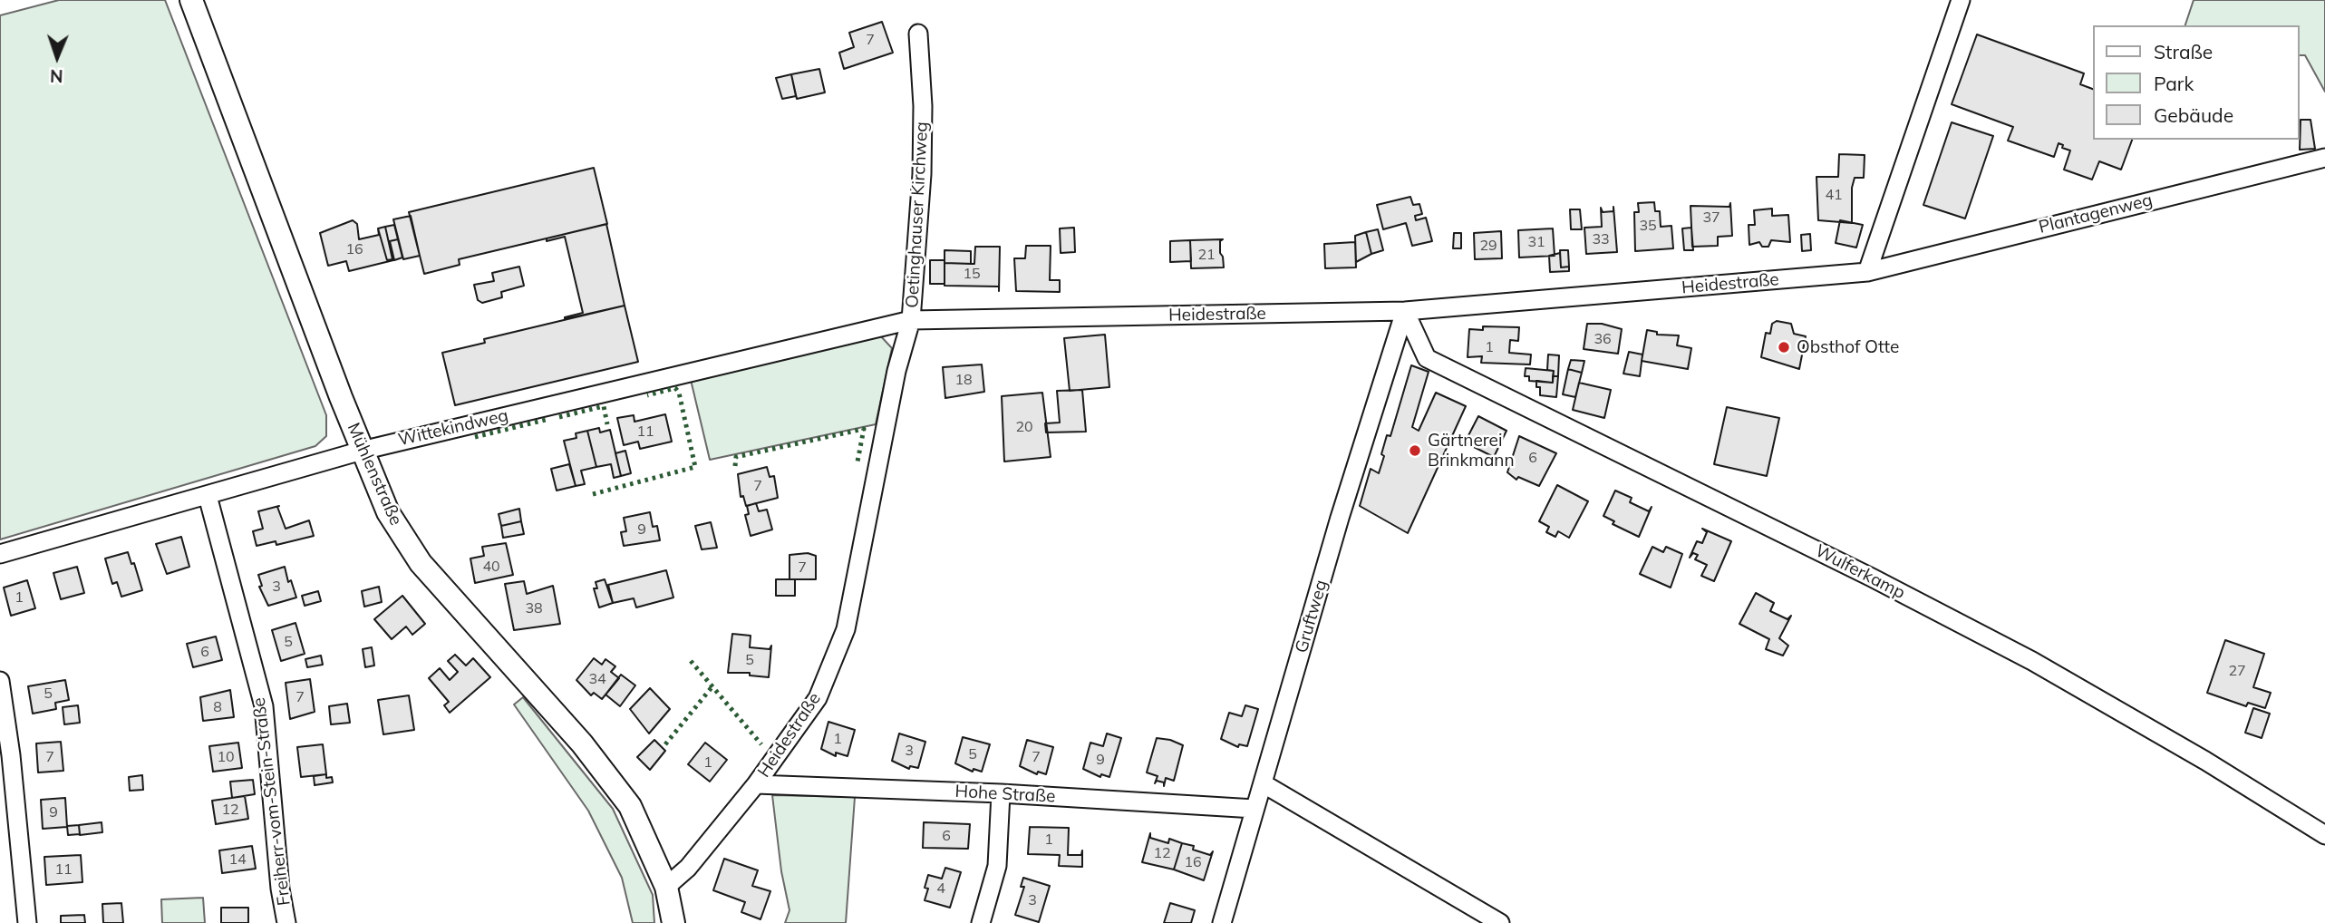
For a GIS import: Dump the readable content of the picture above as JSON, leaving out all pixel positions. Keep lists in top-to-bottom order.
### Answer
{
  "streets": {
    "street": [
      "Plantagenweg",
      "Oetinghauser Kirchweg",
      "Heidestraße",
      "Wittekindweg",
      "Mühlenstraße",
      "Wulferkamp",
      "Gruftweg",
      "Hohe Straße",
      "Freiherr-vom-Stein-Straße"
    ]
  },
  "crossings": [
    ["Plantagenweg", "Heidestraße"],
    ["Oetinghauser Kirchweg", "Heidestraße"],
    ["Oetinghauser Kirchweg", "Wittekindweg"],
    ["Heidestraße", "Wittekindweg"],
    ["Heidestraße", "Mühlenstraße"],
    ["Heidestraße", "Wulferkamp"],
    ["Heidestraße", "Gruftweg"],
    ["Heidestraße", "Hohe Straße"],
    ["Wittekindweg", "Mühlenstraße"],
    ["Wittekindweg", "Freiherr-vom-Stein-Straße"],
    ["Wulferkamp", "Gruftweg"],
    ["Gruftweg", "Hohe Straße"]
  ],
  "places": ["Obsthof Otte", "Gärtnerei Brinkmann"],
  "house_numbers": [
    "7",
    "41",
    "37",
    "35",
    "33",
    "31",
    "29",
    "16",
    "21",
    "15",
    "36",
    "1",
    "18",
    "20",
    "11",
    "6",
    "7",
    "9",
    "40",
    "7",
    "3",
    "1",
    "38",
    "5",
    "6",
    "5",
    "27",
    "34",
    "5",
    "7",
    "8",
    "1",
    "3",
    "5",
    "7",
    "10",
    "7",
    "9",
    "1",
    "12",
    "9",
    "6",
    "1",
    "12",
    "14",
    "16",
    "11",
    "4",
    "3"
  ],
  "legend": ["Straße", "Park", "Gebäude"],
  "north": "bottom"
}
